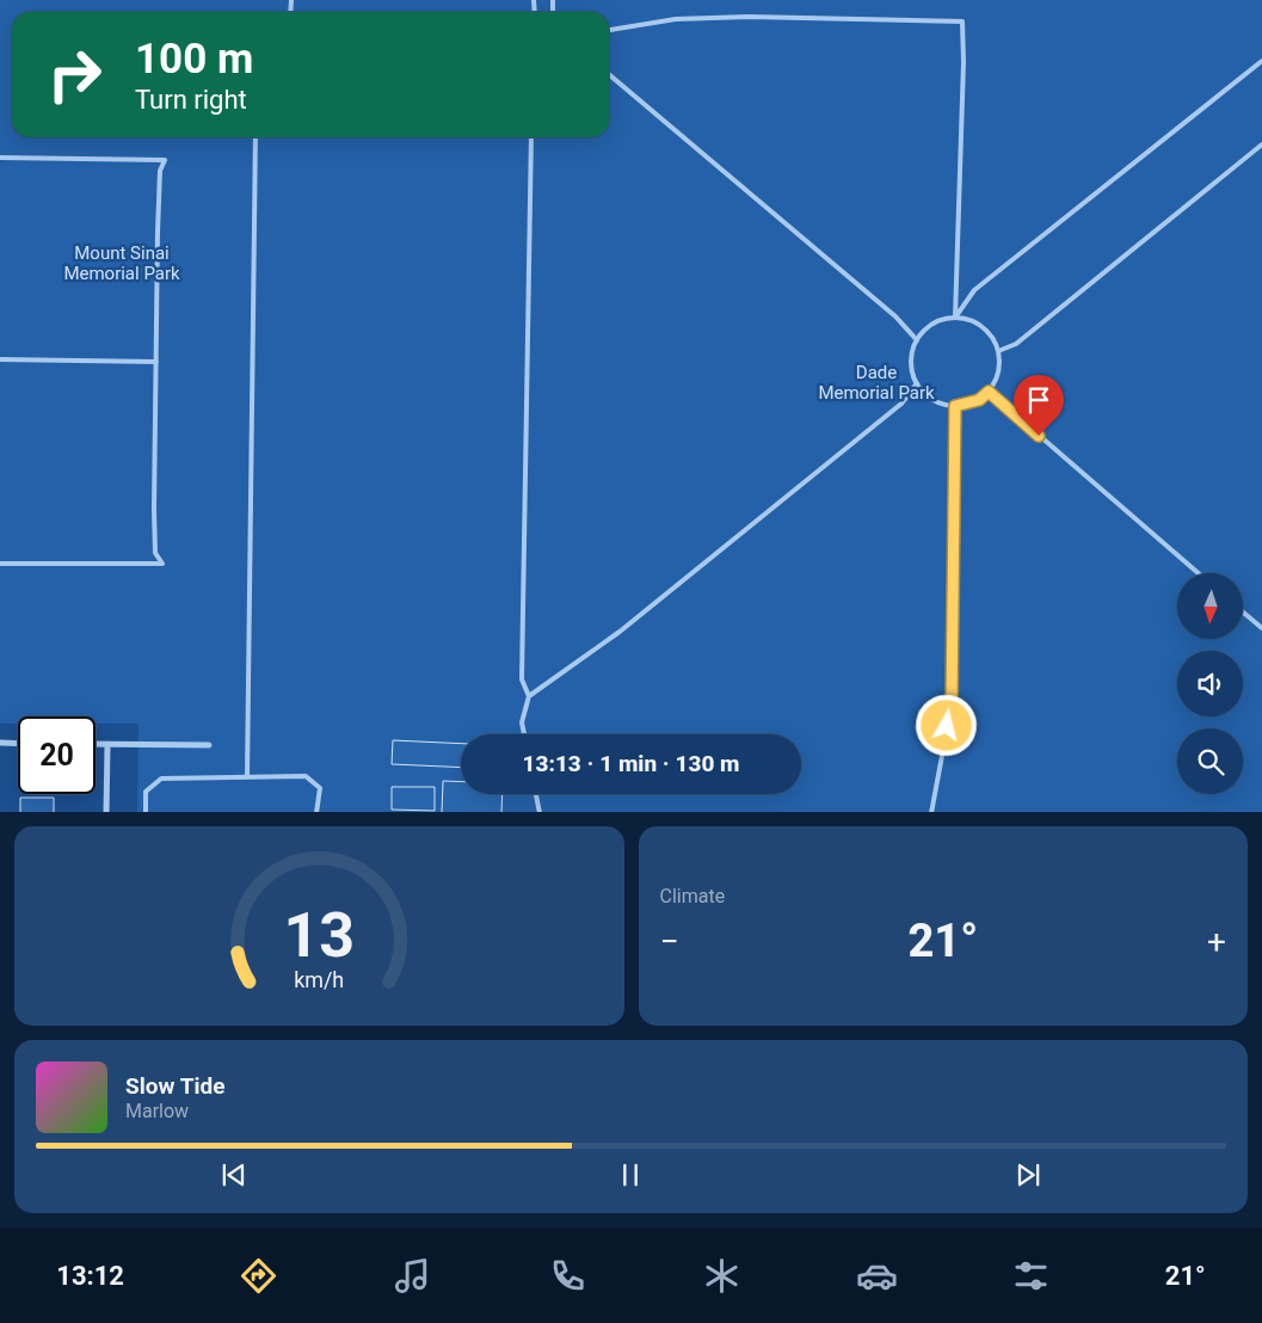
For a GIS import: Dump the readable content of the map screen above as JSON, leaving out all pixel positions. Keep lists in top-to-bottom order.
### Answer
{
  "parks": ["Mount Sinai Memorial Park", "Dade Memorial Park"],
  "north": "bottom",
  "page": {
    "turn": ["100 m", "Turn right"],
    "limit": "20",
    "trip": "13:13 · 1 min · 130 m",
    "tile": "Climate",
    "heat": ["−", "21°", "+"],
    "song": ["Slow Tide", "Marlow"],
    "tabs": ["13:12", "21°"],
    "gauge": ["13", "km/h"]
  }
}
